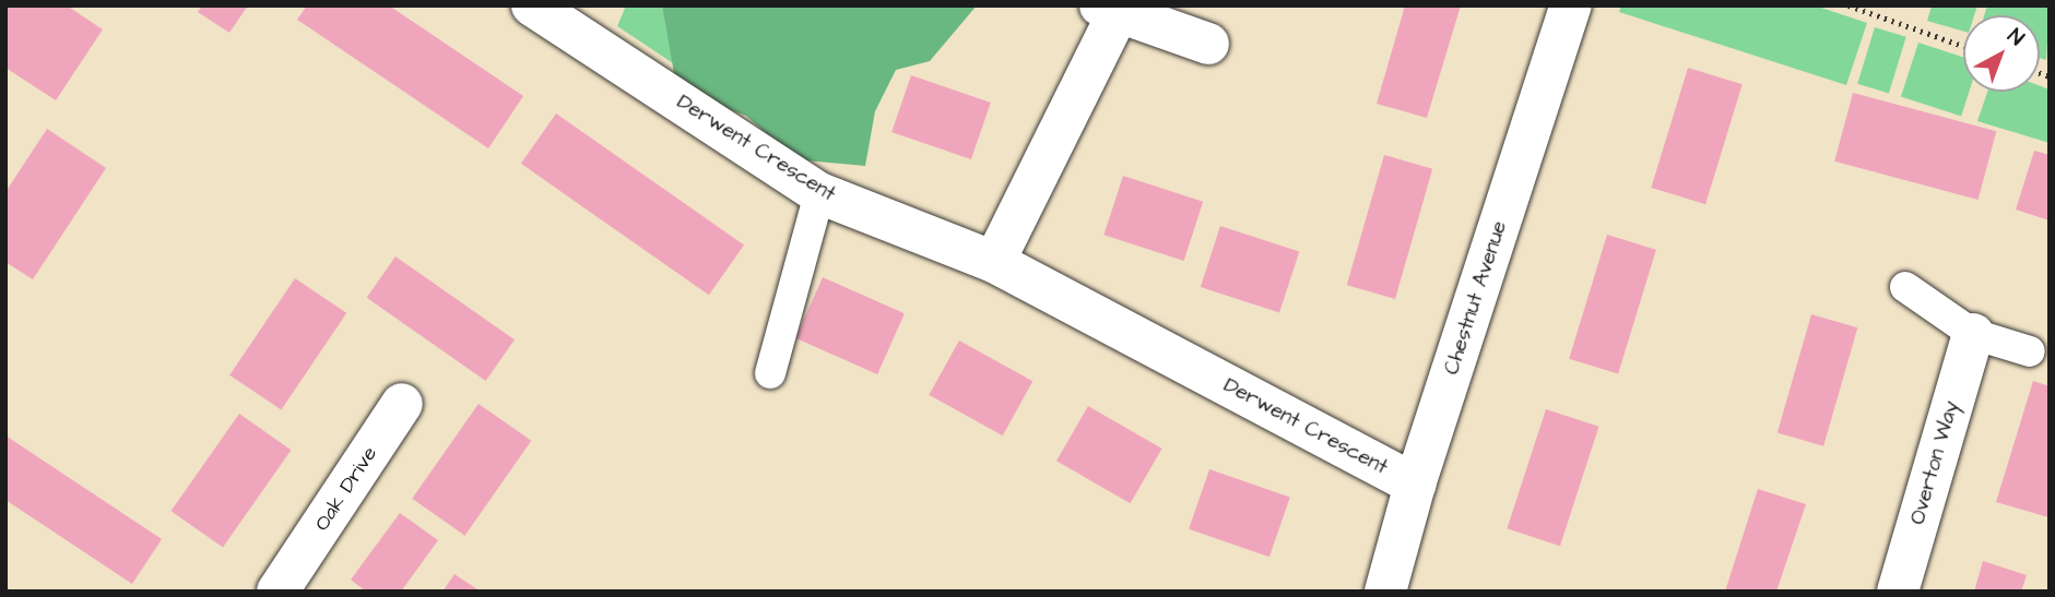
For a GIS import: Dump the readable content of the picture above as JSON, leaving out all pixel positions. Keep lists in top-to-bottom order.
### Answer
{
  "streets": {
    "street": [
      "Derwent Crescent",
      "Chestnut Avenue",
      "Overton Way",
      "Oak Drive"
    ]
  },
  "crossings": [
    ["Derwent Crescent", "Chestnut Avenue"]
  ],
  "north": "top right"
}
